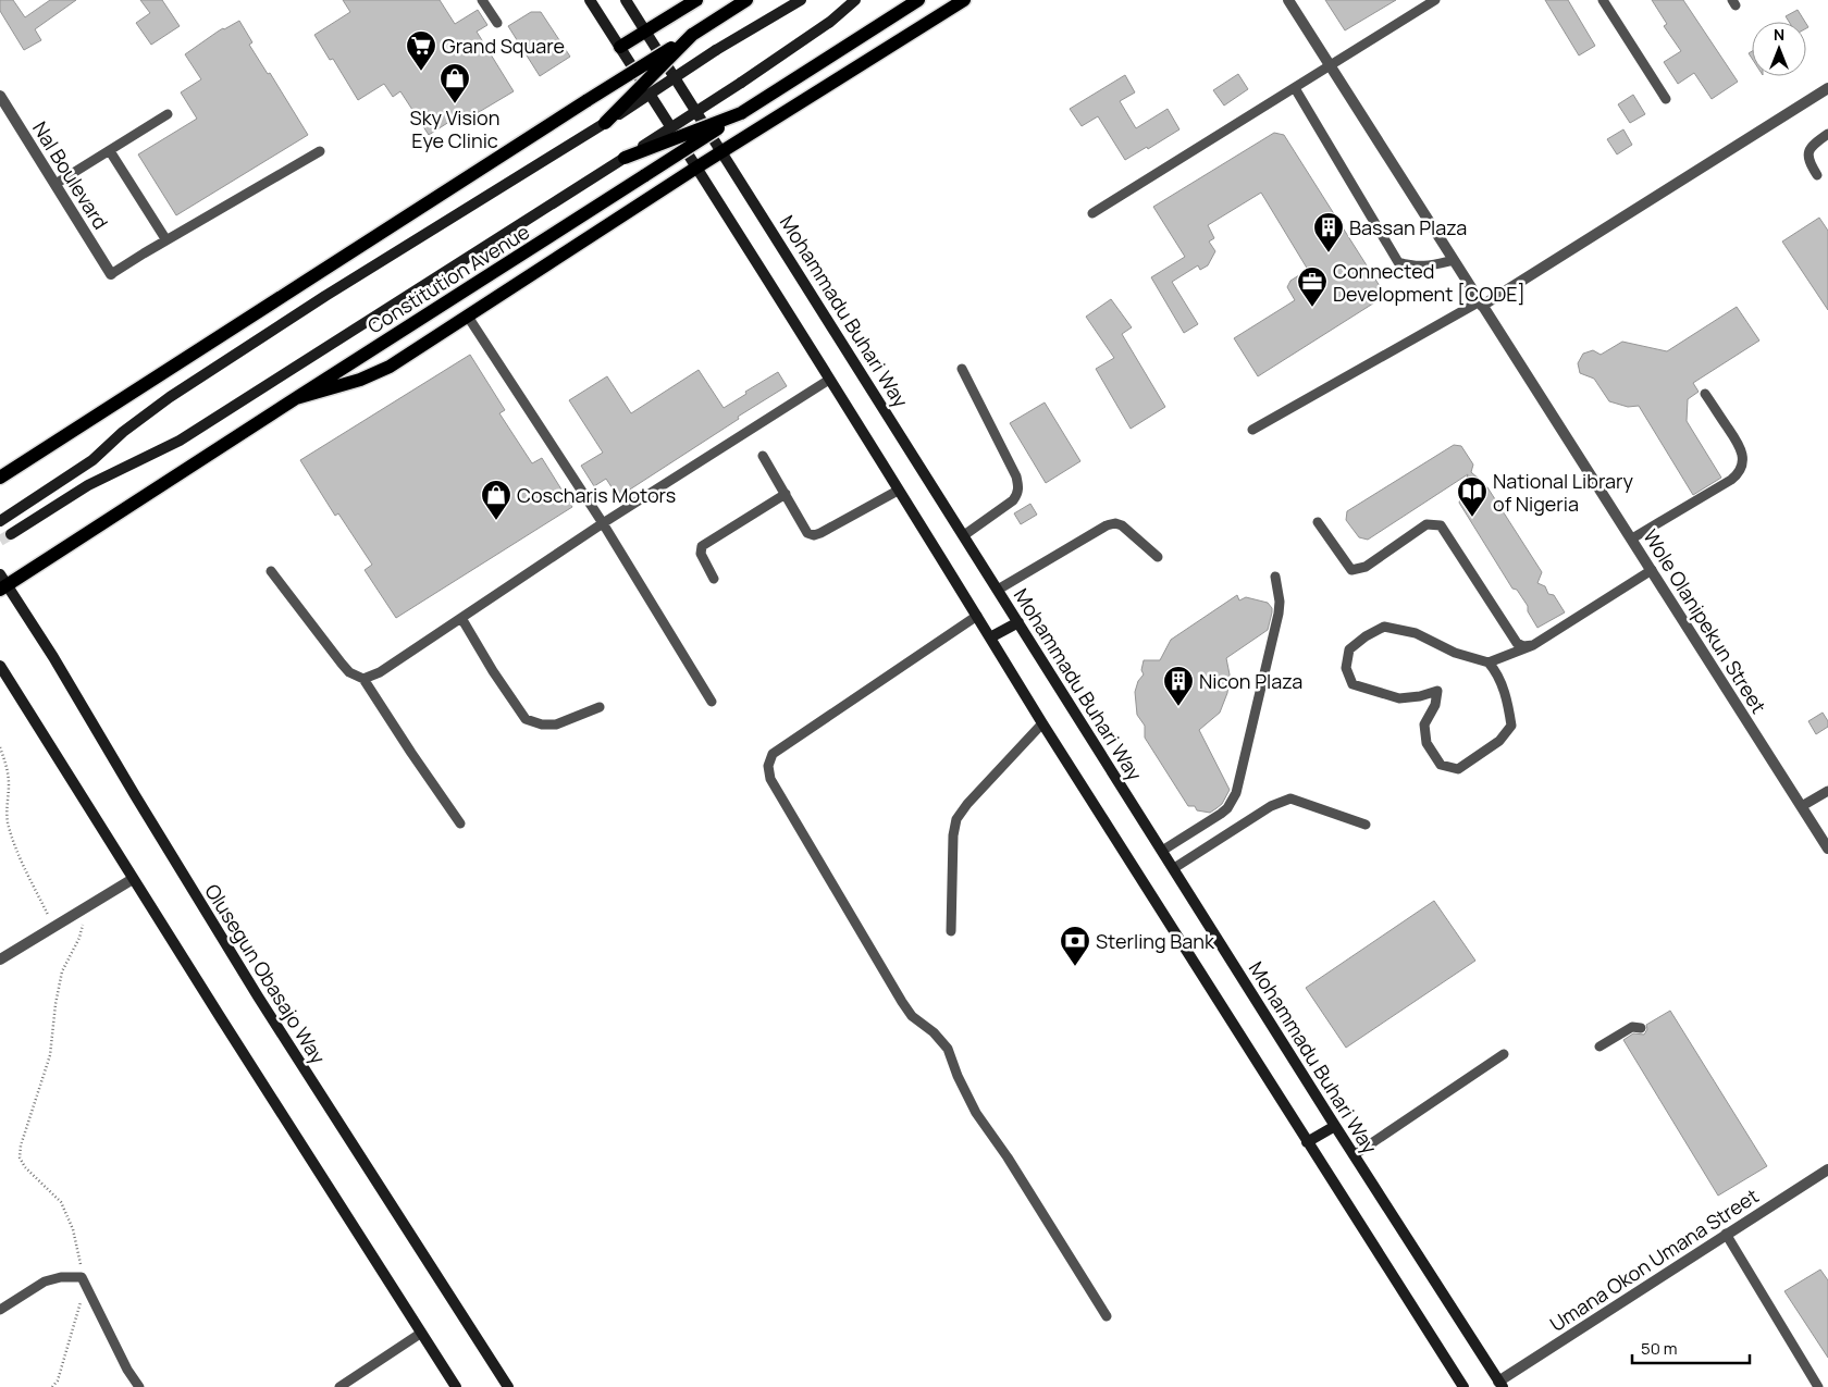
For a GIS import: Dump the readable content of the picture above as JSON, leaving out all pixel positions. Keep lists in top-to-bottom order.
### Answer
{
  "streets": {
    "main road": ["Constitution Avenue", "Mohammadu Buhari Way", "Olusegun Obasajo Way"],
    "street": ["Nal Boulevard", "Wole Olanipekun Street", "Umana Okon Umana Street"]
  },
  "crossings": [
    ["Constitution Avenue", "Olusegun Obasajo Way"],
    ["Mohammadu Buhari Way", "Umana Okon Umana Street"]
  ],
  "places": {
    "supermarket": ["Grand Square"],
    "shop": ["Sky Vision Eye Clinic", "Coscharis Motors"],
    "building": ["Bassan Plaza", "Nicon Plaza"],
    "office": ["Connected Development [CODE]"],
    "library": ["National Library of Nigeria"],
    "bank": ["Sterling Bank"]
  },
  "scale_bar": "50 m",
  "north": "top"
}
